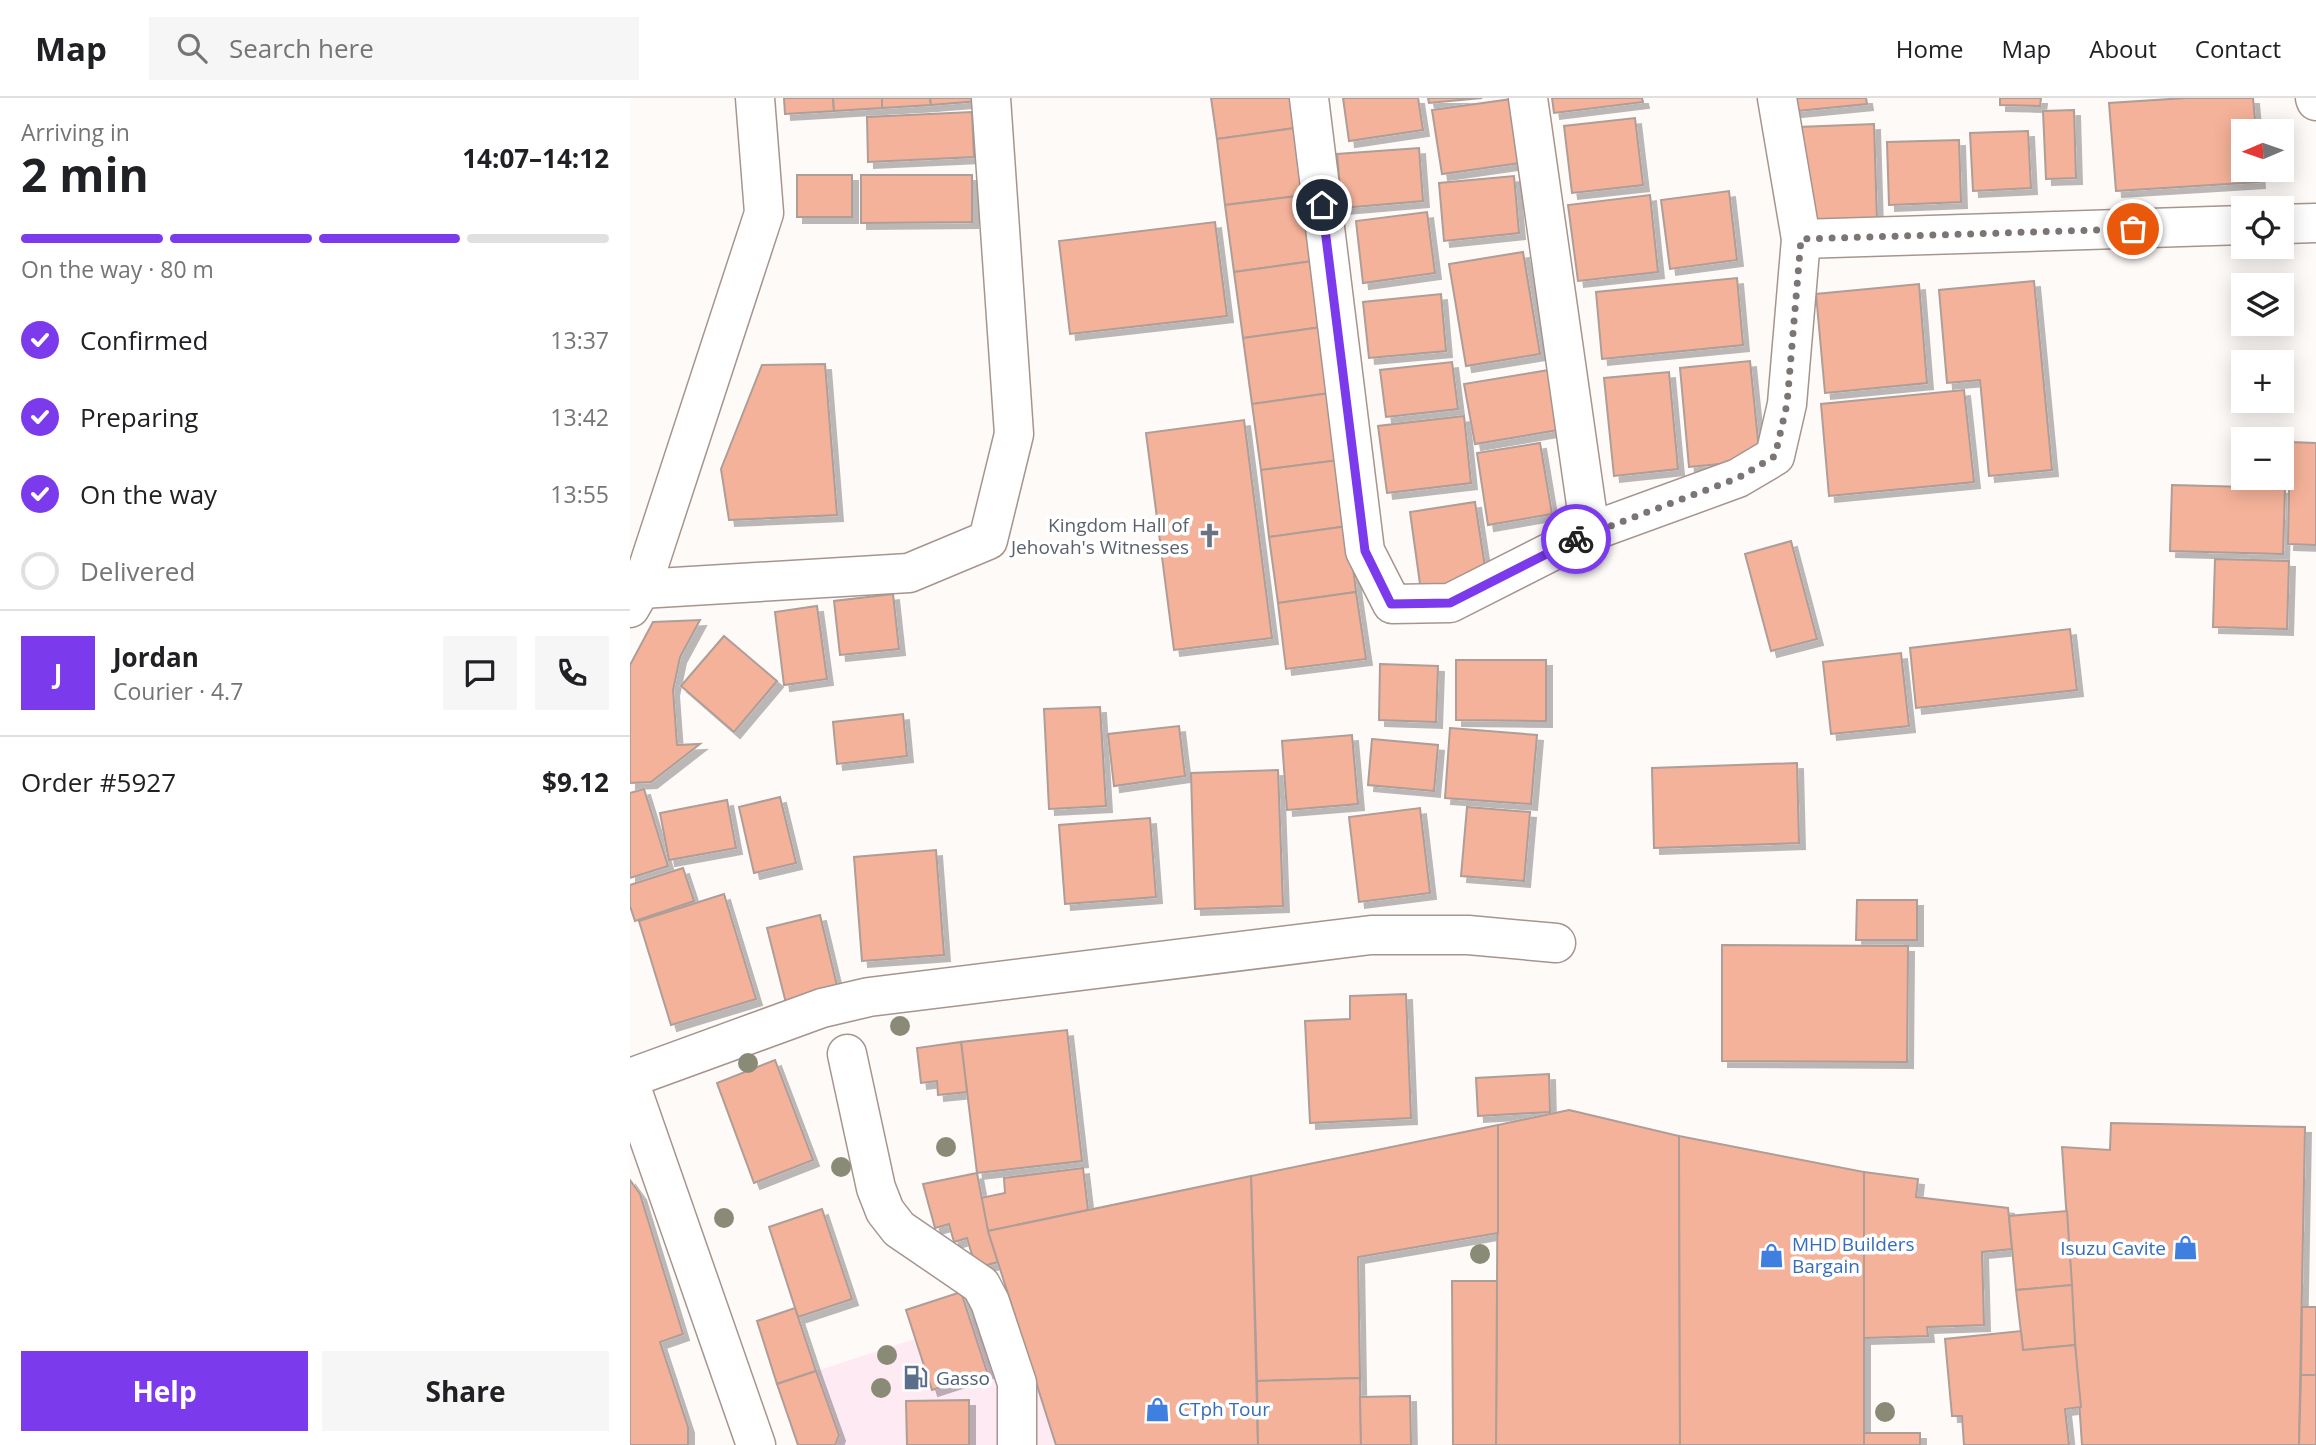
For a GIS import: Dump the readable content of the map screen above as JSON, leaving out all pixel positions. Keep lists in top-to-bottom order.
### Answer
{
  "places": {
    "church": ["Kingdom Hall of Jehovah's Witnesses"],
    "shop": ["Isuzu Cavite", "MHD Builders Bargain", "CTph Tour"],
    "fuel station": ["Gasso"]
  },
  "north": "left",
  "page": {
    "header": "Map",
    "search": "Search here",
    "nav": [
      "Home",
      "Map",
      "About",
      "Contact"
    ],
    "heading": ["2 min", "Arriving in", "14:07–14:12"],
    "panel": [
      "Jordan",
      "Courier · 4.7",
      "Order #5927",
      "$9.12"
    ],
    "map_buttons": ["+", "−"],
    "bar": "On the way · 80 m",
    "list": [
      ["Confirmed", "13:37"],
      ["Preparing", "13:42"],
      ["On the way", "13:55"],
      "Delivered"
    ],
    "round": "J",
    "buttons": ["Help", "Share"]
  }
}
